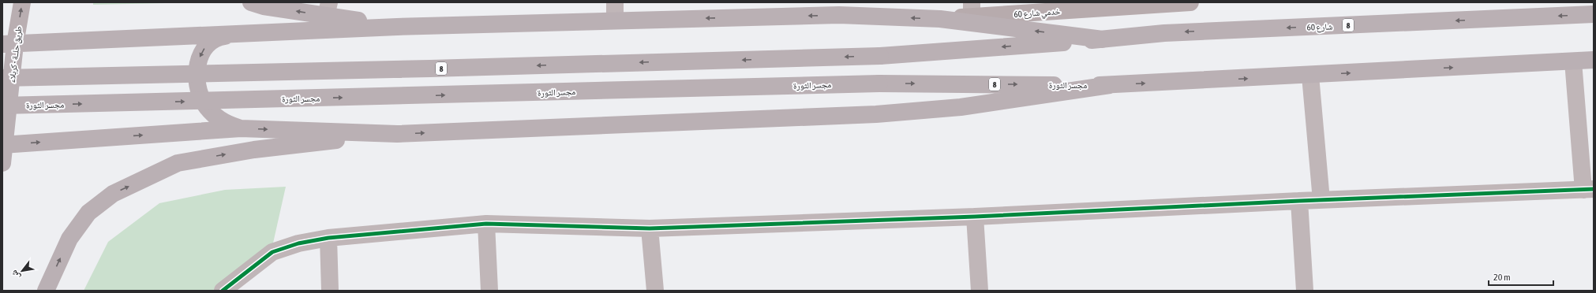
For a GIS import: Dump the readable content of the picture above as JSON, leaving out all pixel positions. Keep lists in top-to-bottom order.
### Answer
{
  "streets": {
    "highway": [
      "8",
      "شارع 60",
      "طريق حلــة - كربلاء",
      "مجسر الثورة"
    ],
    "main road": ["خدمي شارع 60"]
  },
  "crossings": [
    ["8", "شارع 60"],
    ["8", "مجسر الثورة"]
  ],
  "scale_bar": "20 m",
  "north": "bottom left"
}
